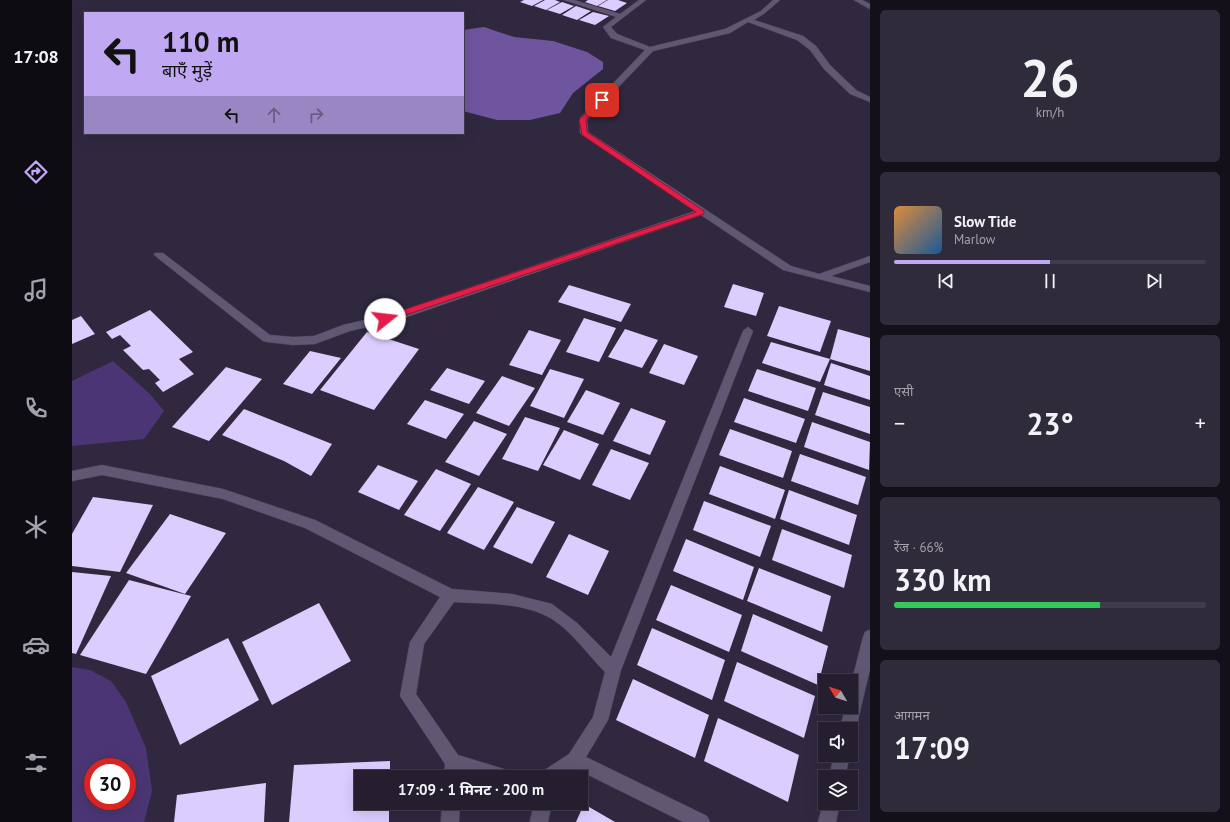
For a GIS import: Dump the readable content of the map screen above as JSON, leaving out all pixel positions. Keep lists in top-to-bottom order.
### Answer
{
  "north": "top left",
  "page": {
    "tabs": "17:08",
    "tile": [
      ["26", "km/h"],
      "एसी",
      ["रेंज · 66%", "330 km"],
      ["आगमन", "17:09"]
    ],
    "turn": ["110 m", "बाएँ मुड़ें"],
    "song": ["Slow Tide", "Marlow"],
    "heat": ["−", "23°", "+"],
    "limit": "30",
    "trip": "17:09 · 1 मिनट · 200 m"
  }
}
